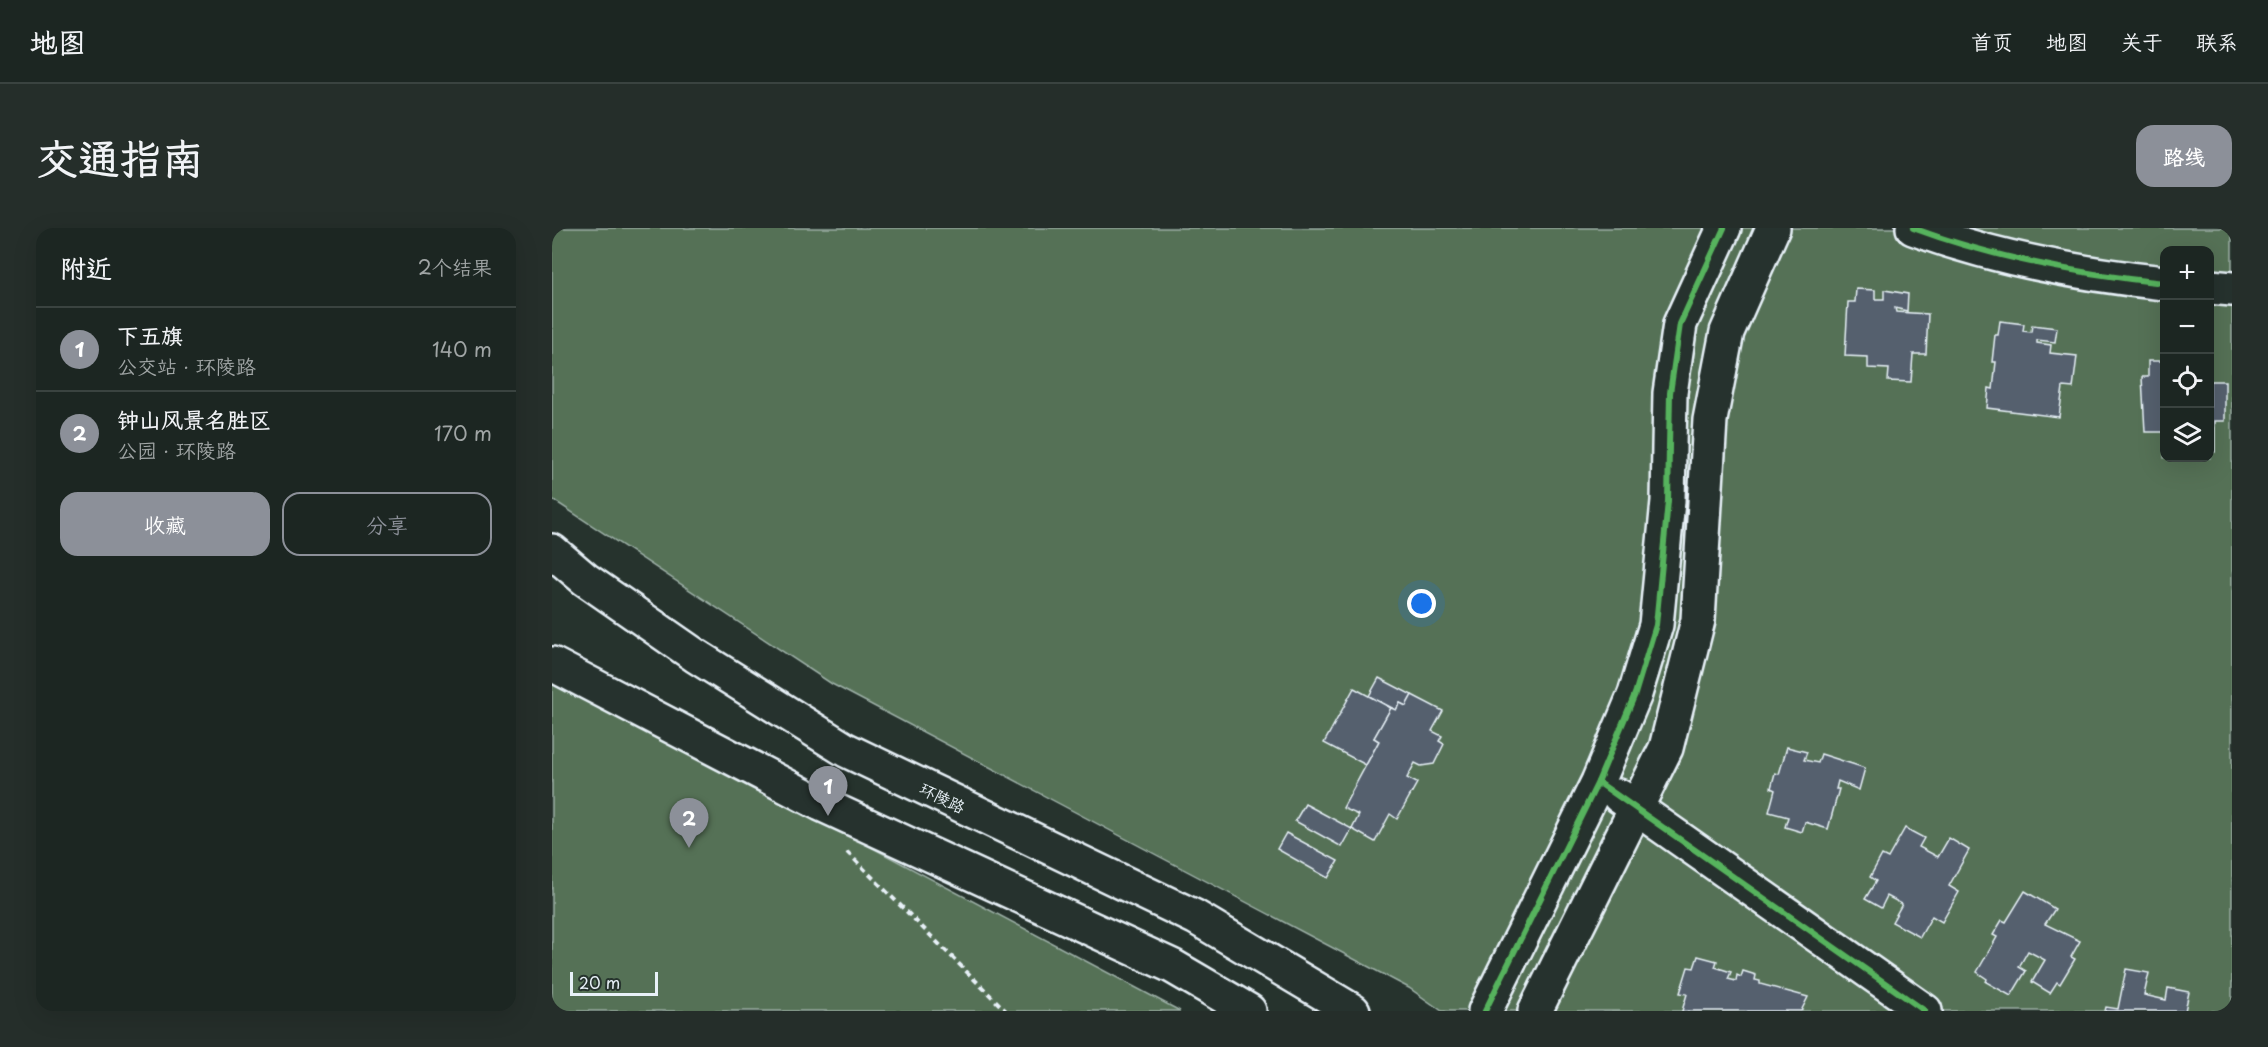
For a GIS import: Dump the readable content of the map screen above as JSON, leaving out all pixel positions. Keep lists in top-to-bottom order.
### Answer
{
  "streets": {
    "street": ["环陵路"]
  },
  "scale_bar": "20 m",
  "page": {
    "header": "地图",
    "nav": [
      "首页",
      "地图",
      "关于",
      "联系"
    ],
    "title": "交通指南",
    "buttons": [
      "路线",
      ["收藏", "分享"]
    ],
    "heading": ["附近", "2个结果"],
    "map_buttons": ["+", "−"],
    "list": [
      {
        "mark": "1",
        "name": "下五旗",
        "note": "公交站 · 环陵路",
        "value": "140 m"
      },
      {
        "mark": "2",
        "name": "钟山风景名胜区",
        "note": "公园 · 环陵路",
        "value": "170 m"
      }
    ],
    "pins": ["1", "2"],
    "scale": "20 m"
  }
}
